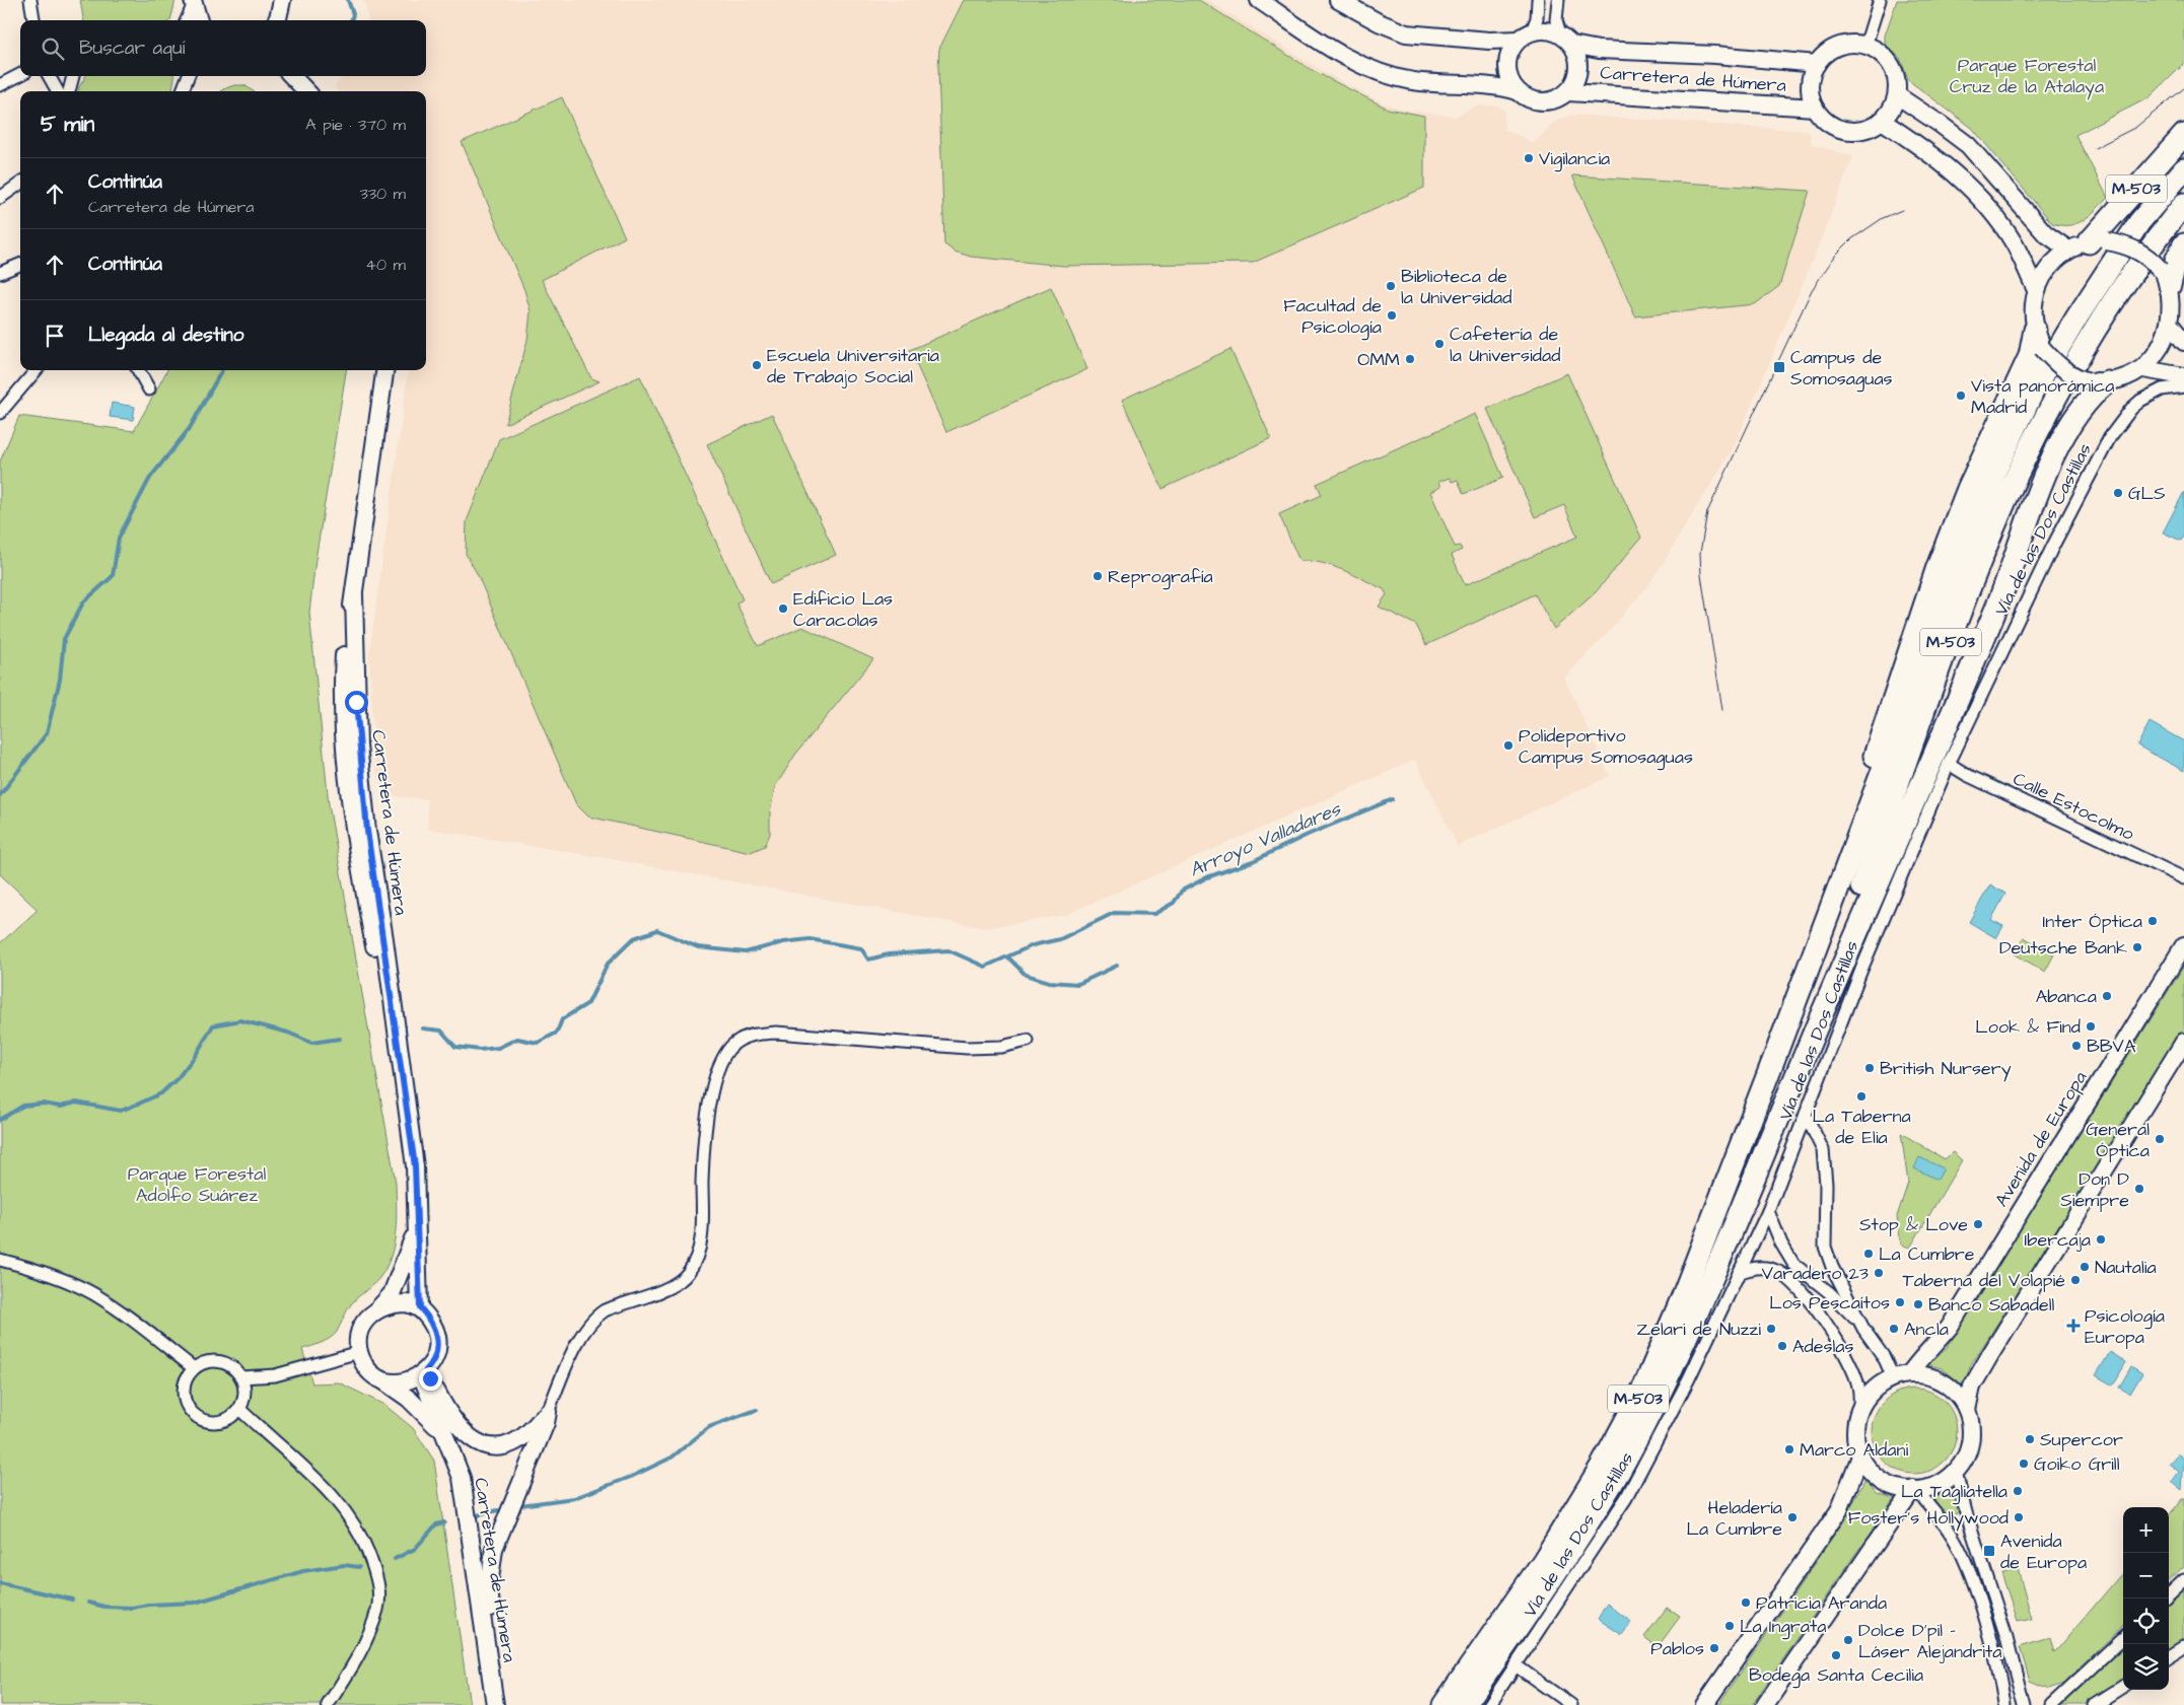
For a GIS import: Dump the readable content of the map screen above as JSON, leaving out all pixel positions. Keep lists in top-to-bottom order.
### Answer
{
  "streets": {
    "highway": ["M-503"],
    "street": [
      "Carretera de Húmera",
      "Vía de las Dos Castillas",
      "Calle Estocolmo",
      "Avenida de Europa"
    ]
  },
  "crossings": [
    ["Vía de las Dos Castillas", "Calle Estocolmo"]
  ],
  "water": ["Arroyo Valladares"],
  "parks": ["Parque Forestal Cruz de la Atalaya", "Parque Forestal Adolfo Suárez"],
  "places": {
    "other": [
      "Vigilancia",
      "Biblioteca de la Universidad",
      "Facultad de Psicología",
      "Cafetería de la Universidad",
      "OMM",
      "Escuela Universitaria de Trabajo Social",
      "Vista panorámica Madrid",
      "GLS",
      "Reprografía",
      "Edificio Las Caracolas",
      "Polideportivo Campus Somosaguas",
      "Inter Óptica",
      "Deutsche Bank",
      "Abanca",
      "Look & Find",
      "BBVA",
      "British Nursery",
      "La Taberna de Elia",
      "General Óptica",
      "Don D Siempre",
      "Stop & Love",
      "Ibercaja",
      "La Cumbre",
      "Nautalia",
      "Varadero 23",
      "Taberna del Volapié",
      "Los Pescaítos",
      "Banco Sabadell",
      "Zelari de Nuzzi",
      "Ancla",
      "Adeslas",
      "Supercor",
      "Marco Aldani",
      "Goiko Grill",
      "La Tagliatella",
      "Heladería La Cumbre",
      "Foster's Hollywood",
      "Patricia Aranda",
      "La Ingrata",
      "Dolce D'pil - Láser Alejandrita",
      "Pablos",
      "Bodega Santa Cecilia"
    ],
    "transit": ["Campus de Somosaguas", "Avenida de Europa"],
    "health": ["Psicología Europa"]
  },
  "page": {
    "search": "Buscar aquí",
    "heading": ["5 min", "A pie · 370 m"],
    "list": [
      ["Continúa", "Carretera de Húmera", "330 m"],
      ["Continúa", "40 m"],
      "Llegada al destino"
    ],
    "map_buttons": ["+", "−"]
  }
}
